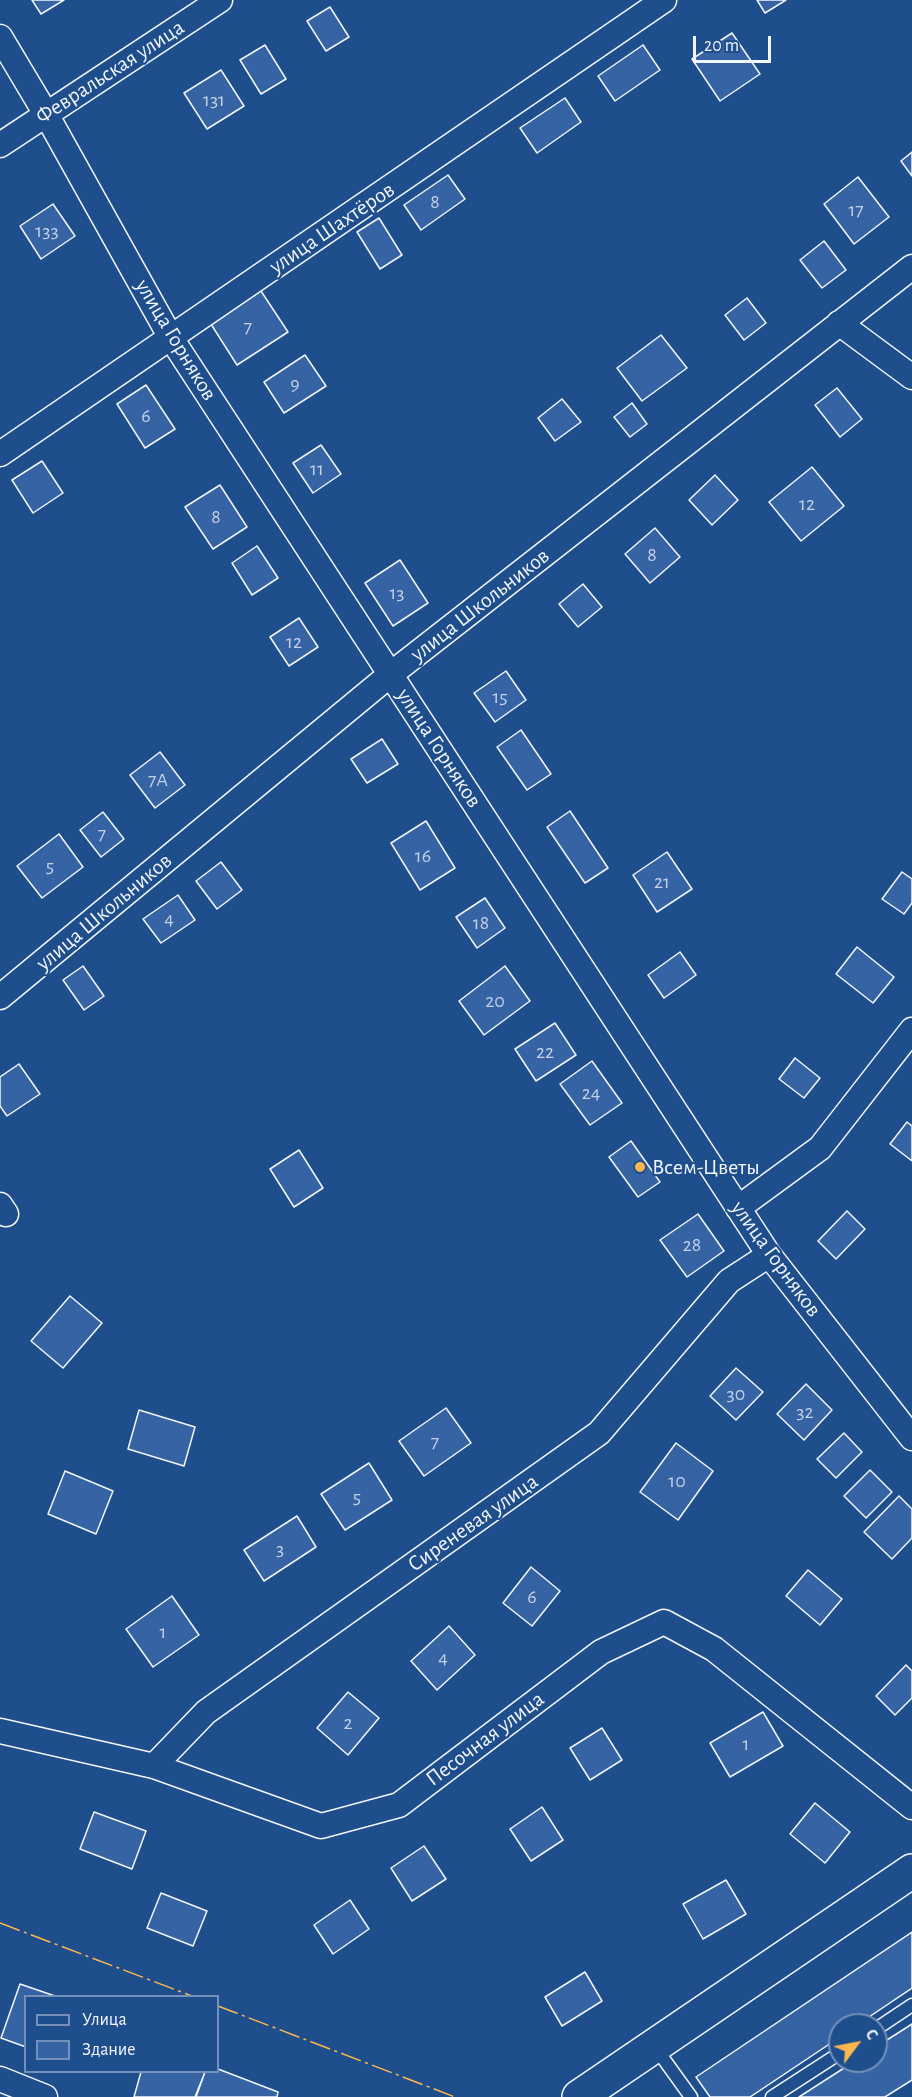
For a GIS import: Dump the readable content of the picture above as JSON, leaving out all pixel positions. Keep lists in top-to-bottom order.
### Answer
{
  "streets": {
    "street": [
      "Февральская улица",
      "улица Шахтёров",
      "улица Горняков",
      "улица Школьников",
      "Сиреневая улица",
      "Песочная улица"
    ]
  },
  "crossings": [
    ["Февральская улица", "улица Горняков"],
    ["улица Шахтёров", "улица Горняков"],
    ["улица Горняков", "улица Школьников"],
    ["улица Горняков", "Сиреневая улица"],
    ["Сиреневая улица", "Песочная улица"]
  ],
  "places": ["Всем-Цветы"],
  "house_numbers": [
    "131",
    "8",
    "17",
    "133",
    "7",
    "9",
    "6",
    "11",
    "12",
    "8",
    "8",
    "13",
    "12",
    "15",
    "7А",
    "7",
    "16",
    "5",
    "21",
    "4",
    "18",
    "20",
    "22",
    "24",
    "28",
    "30",
    "32",
    "7",
    "10",
    "5",
    "3",
    "6",
    "1",
    "4",
    "2",
    "1"
  ],
  "legend": ["Улица", "Здание"],
  "scale_bar": "20 m",
  "north": "top right"
}
